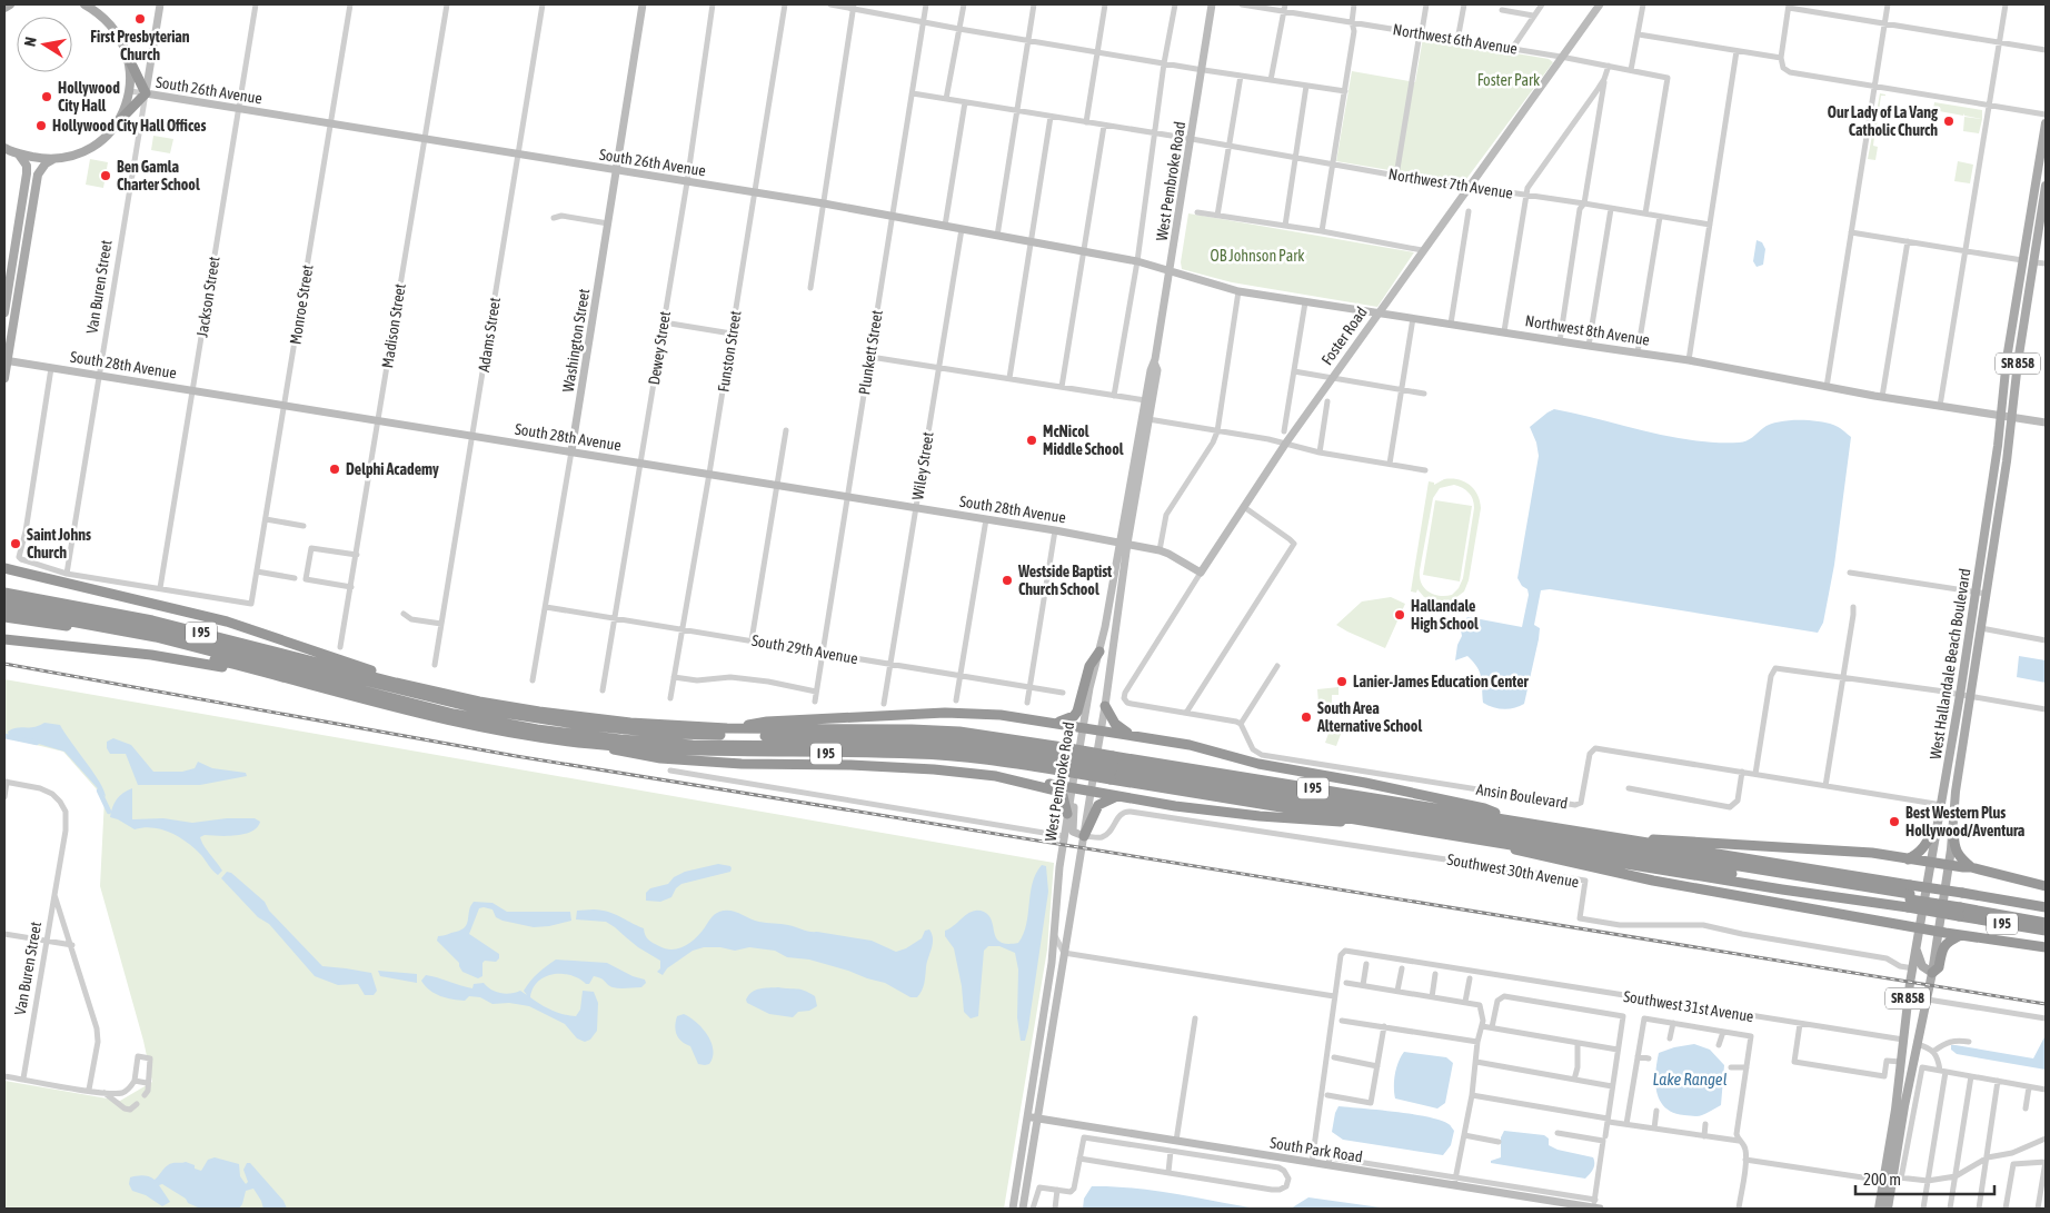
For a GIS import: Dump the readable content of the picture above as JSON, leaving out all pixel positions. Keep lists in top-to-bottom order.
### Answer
{
  "streets": {
    "highway": ["I 95"],
    "main road": ["SR 858", "West Hallandale Beach Boulevard"],
    "street": [
      "Northwest 6th Avenue",
      "South 26th Avenue",
      "West Pembroke Road",
      "Northwest 7th Avenue",
      "Van Buren Street",
      "Jackson Street",
      "Monroe Street",
      "Madison Street",
      "Northwest 8th Avenue",
      "Adams Street",
      "Foster Road",
      "Washington Street",
      "Dewey Street",
      "Funston Street",
      "Plunkett Street",
      "South 28th Avenue",
      "Wiley Street",
      "South 29th Avenue",
      "Ansin Boulevard",
      "Southwest 30th Avenue",
      "Southwest 31st Avenue",
      "South Park Road"
    ]
  },
  "crossings": [
    ["Northwest 6th Avenue", "Northwest 7th Avenue"],
    ["Northwest 6th Avenue", "Foster Road"],
    ["South 26th Avenue", "West Pembroke Road"],
    ["South 26th Avenue", "Van Buren Street"],
    ["South 26th Avenue", "Jackson Street"],
    ["South 26th Avenue", "Monroe Street"],
    ["South 26th Avenue", "Madison Street"],
    ["South 26th Avenue", "Northwest 8th Avenue"],
    ["South 26th Avenue", "Adams Street"],
    ["South 26th Avenue", "Washington Street"],
    ["South 26th Avenue", "Dewey Street"],
    ["South 26th Avenue", "Funston Street"],
    ["South 26th Avenue", "Plunkett Street"],
    ["South 26th Avenue", "Wiley Street"],
    ["West Pembroke Road", "Northwest 7th Avenue"],
    ["West Pembroke Road", "Northwest 8th Avenue"],
    ["West Pembroke Road", "South 28th Avenue"],
    ["West Pembroke Road", "Southwest 30th Avenue"],
    ["West Pembroke Road", "South Park Road"],
    ["Northwest 7th Avenue", "Foster Road"],
    ["Northwest 7th Avenue", "Plunkett Street"],
    ["Van Buren Street", "South 28th Avenue"],
    ["Jackson Street", "Monroe Street"],
    ["Jackson Street", "South 28th Avenue"],
    ["Monroe Street", "South 28th Avenue"],
    ["Madison Street", "South 28th Avenue"],
    ["Northwest 8th Avenue", "Foster Road"],
    ["Northwest 8th Avenue", "West Hallandale Beach Boulevard"],
    ["Adams Street", "South 28th Avenue"],
    ["Foster Road", "South 28th Avenue"],
    ["Washington Street", "South 28th Avenue"],
    ["Washington Street", "South 29th Avenue"],
    ["Dewey Street", "South 28th Avenue"],
    ["Dewey Street", "South 29th Avenue"],
    ["Funston Street", "South 28th Avenue"],
    ["Funston Street", "South 29th Avenue"],
    ["Plunkett Street", "South 28th Avenue"],
    ["Plunkett Street", "South 29th Avenue"],
    ["South 28th Avenue", "Wiley Street"],
    ["Wiley Street", "South 29th Avenue"],
    ["West Hallandale Beach Boulevard", "Ansin Boulevard"],
    ["West Hallandale Beach Boulevard", "Southwest 30th Avenue"],
    ["West Hallandale Beach Boulevard", "Southwest 31st Avenue"]
  ],
  "water": ["Lake Rangel"],
  "parks": ["Foster Park", "OB Johnson Park"],
  "places": [
    "First Presbyterian Church",
    "Hollywood City Hall",
    "Our Lady of La Vang Catholic Church",
    "Hollywood City Hall Offices",
    "Ben Gamla Charter School",
    "McNicol Middle School",
    "Delphi Academy",
    "Saint Johns Church",
    "Westside Baptist Church School",
    "Hallandale High School",
    "Lanier-James Education Center",
    "South Area Alternative School",
    "Best Western Plus Hollywood/Aventura"
  ],
  "scale_bar": "200 m",
  "north": "left"
}
